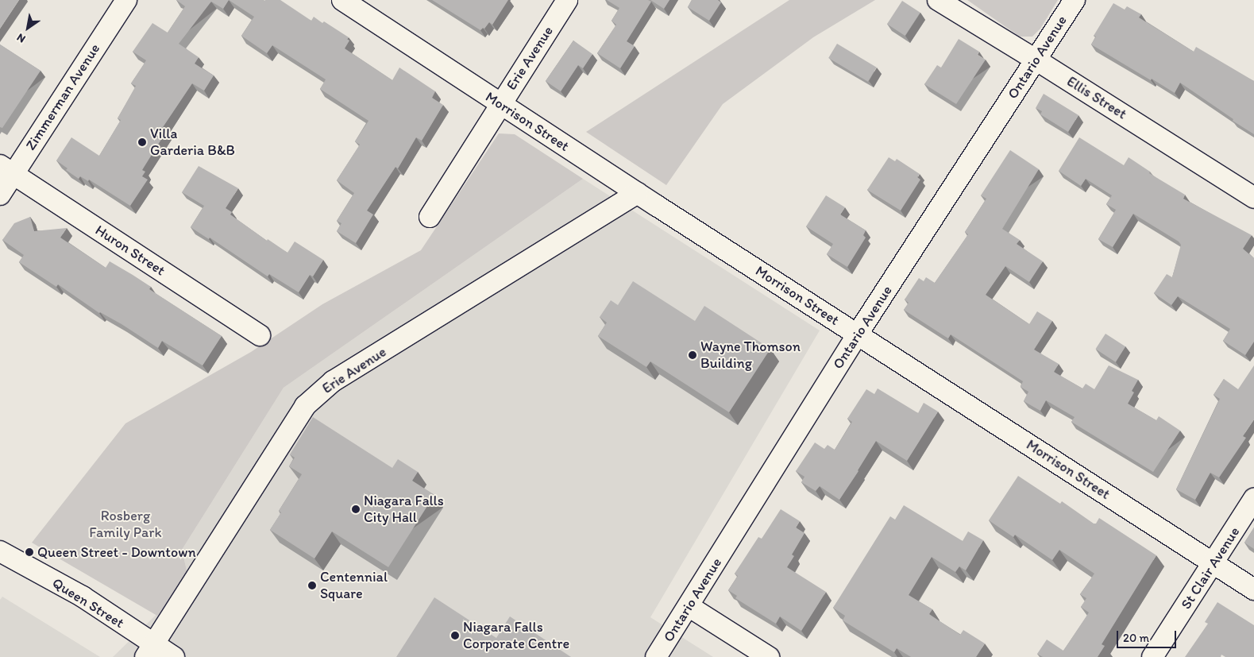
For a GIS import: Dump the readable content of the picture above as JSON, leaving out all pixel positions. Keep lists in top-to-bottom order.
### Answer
{
  "streets": {
    "street": [
      "Ontario Avenue",
      "Erie Avenue",
      "Zimmerman Avenue",
      "Ellis Street",
      "Morrison Street",
      "Huron Street",
      "St Clair Avenue",
      "Queen Street"
    ]
  },
  "crossings": [
    ["Ontario Avenue", "Ellis Street"],
    ["Ontario Avenue", "Morrison Street"],
    ["Erie Avenue", "Morrison Street"],
    ["Erie Avenue", "Queen Street"],
    ["Zimmerman Avenue", "Huron Street"],
    ["Morrison Street", "St Clair Avenue"]
  ],
  "parks": ["Rosberg Family Park"],
  "places": [
    "Villa Garderia B&B",
    "Wayne Thomson Building",
    "Niagara Falls City Hall",
    "Queen Street - Downtown",
    "Centennial Square",
    "Niagara Falls Corporate Centre"
  ],
  "scale_bar": "20 m",
  "north": "bottom left"
}
